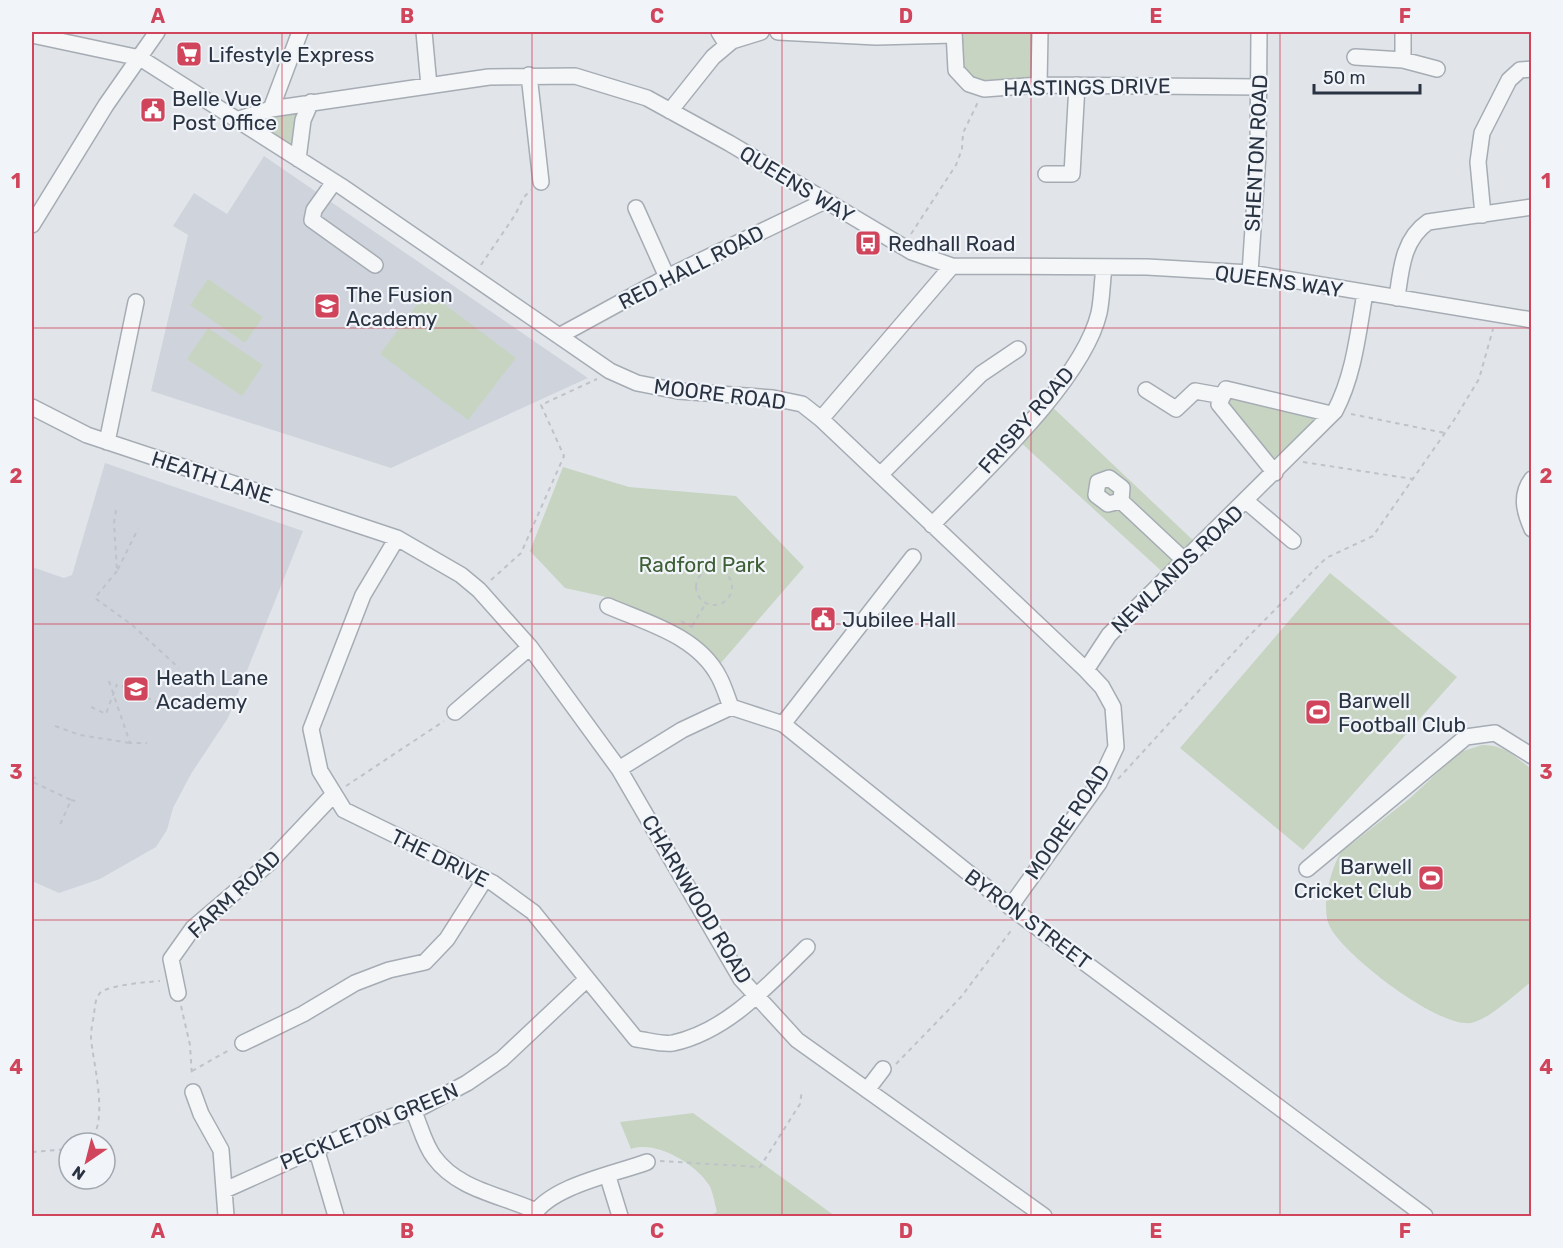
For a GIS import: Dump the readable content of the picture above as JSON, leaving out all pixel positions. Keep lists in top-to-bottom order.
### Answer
{
  "streets": {
    "street": [
      "HASTINGS DRIVE",
      "SHENTON ROAD",
      "QUEENS WAY",
      "RED HALL ROAD",
      "MOORE ROAD",
      "FRISBY ROAD",
      "HEATH LANE",
      "NEWLANDS ROAD",
      "THE DRIVE",
      "FARM ROAD",
      "CHARNWOOD ROAD",
      "BYRON STREET",
      "PECKLETON GREEN"
    ]
  },
  "crossings": [
    ["HASTINGS DRIVE", "SHENTON ROAD"],
    ["SHENTON ROAD", "QUEENS WAY"],
    ["QUEENS WAY", "RED HALL ROAD"],
    ["QUEENS WAY", "MOORE ROAD"],
    ["QUEENS WAY", "FRISBY ROAD"],
    ["QUEENS WAY", "NEWLANDS ROAD"],
    ["RED HALL ROAD", "MOORE ROAD"],
    ["MOORE ROAD", "FRISBY ROAD"],
    ["MOORE ROAD", "NEWLANDS ROAD"],
    ["MOORE ROAD", "BYRON STREET"],
    ["HEATH LANE", "THE DRIVE"],
    ["HEATH LANE", "CHARNWOOD ROAD"],
    ["THE DRIVE", "FARM ROAD"],
    ["THE DRIVE", "CHARNWOOD ROAD"],
    ["THE DRIVE", "PECKLETON GREEN"]
  ],
  "parks": ["Radford Park"],
  "places": {
    "supermarket": ["Lifestyle Express"],
    "public building": ["Belle Vue Post Office", "Jubilee Hall"],
    "bus stop": ["Redhall Road"],
    "school or university": ["The Fusion Academy", "Heath Lane Academy"],
    "sports": ["Barwell Football Club", "Barwell Cricket Club"]
  },
  "scale_bar": "50 m",
  "north": "bottom left",
  "grid": {
    "columns": [
      "A",
      "B",
      "C",
      "D",
      "E",
      "F"
    ],
    "rows": [
      "1",
      "2",
      "3",
      "4"
    ]
  }
}
